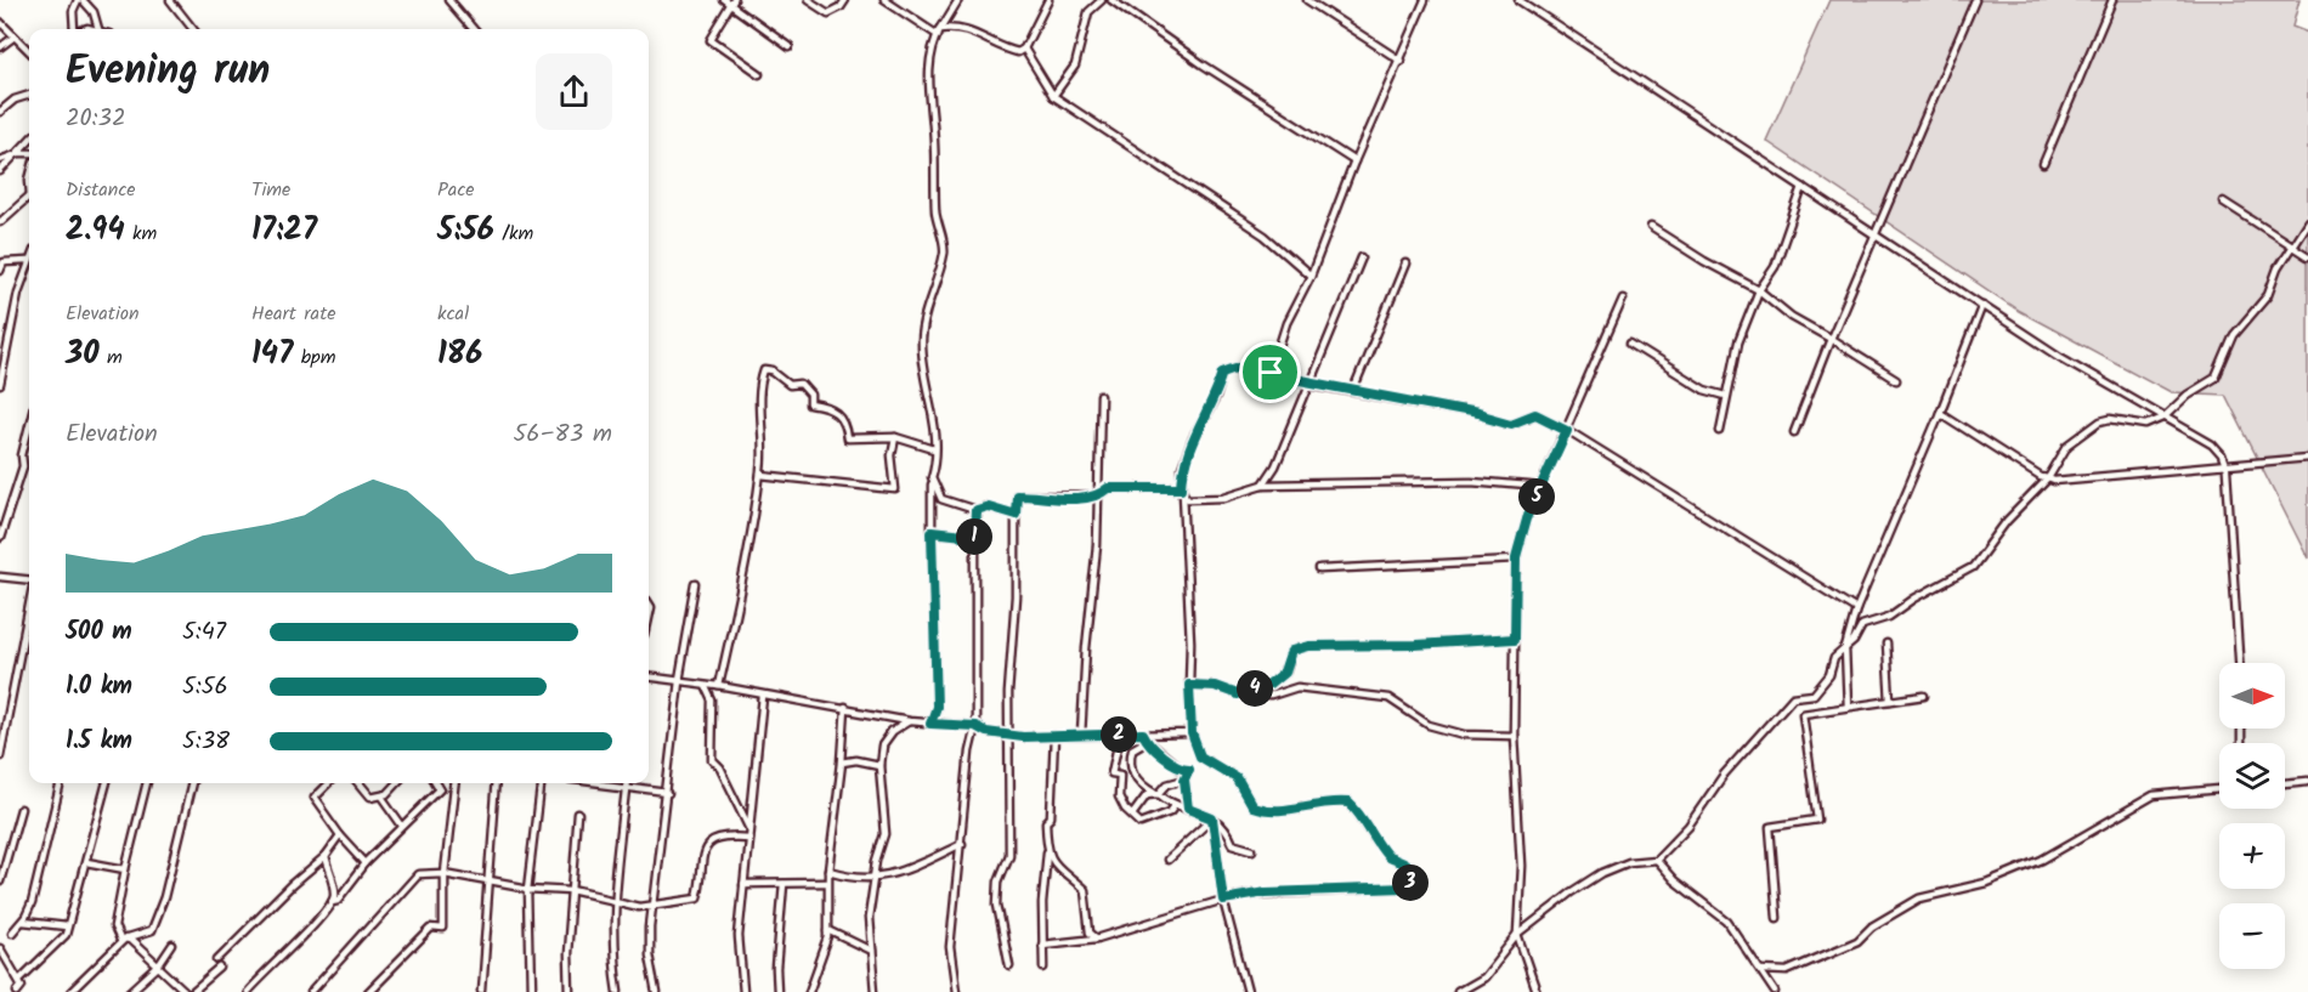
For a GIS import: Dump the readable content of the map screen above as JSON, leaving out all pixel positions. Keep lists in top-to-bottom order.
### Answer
{
  "north": "right",
  "page": {
    "heading": ["Evening run", "20:32"],
    "stats": [
      ["Distance", "2.94 km"],
      ["Time", "17:27"],
      ["Pace", "5:56 /km"],
      ["Elevation", "30 m"],
      ["Heart rate", "147 bpm"],
      ["kcal", "186"]
    ],
    "chart": ["Elevation", "56–83 m"],
    "pins": [
      "5",
      "1",
      "4",
      "2",
      "3"
    ],
    "list": [
      {
        "name": "500 m",
        "note": "5:47"
      },
      {
        "name": "1.0 km",
        "note": "5:56"
      },
      {
        "name": "1.5 km",
        "note": "5:38"
      }
    ],
    "map_buttons": ["+", "−"]
  }
}
